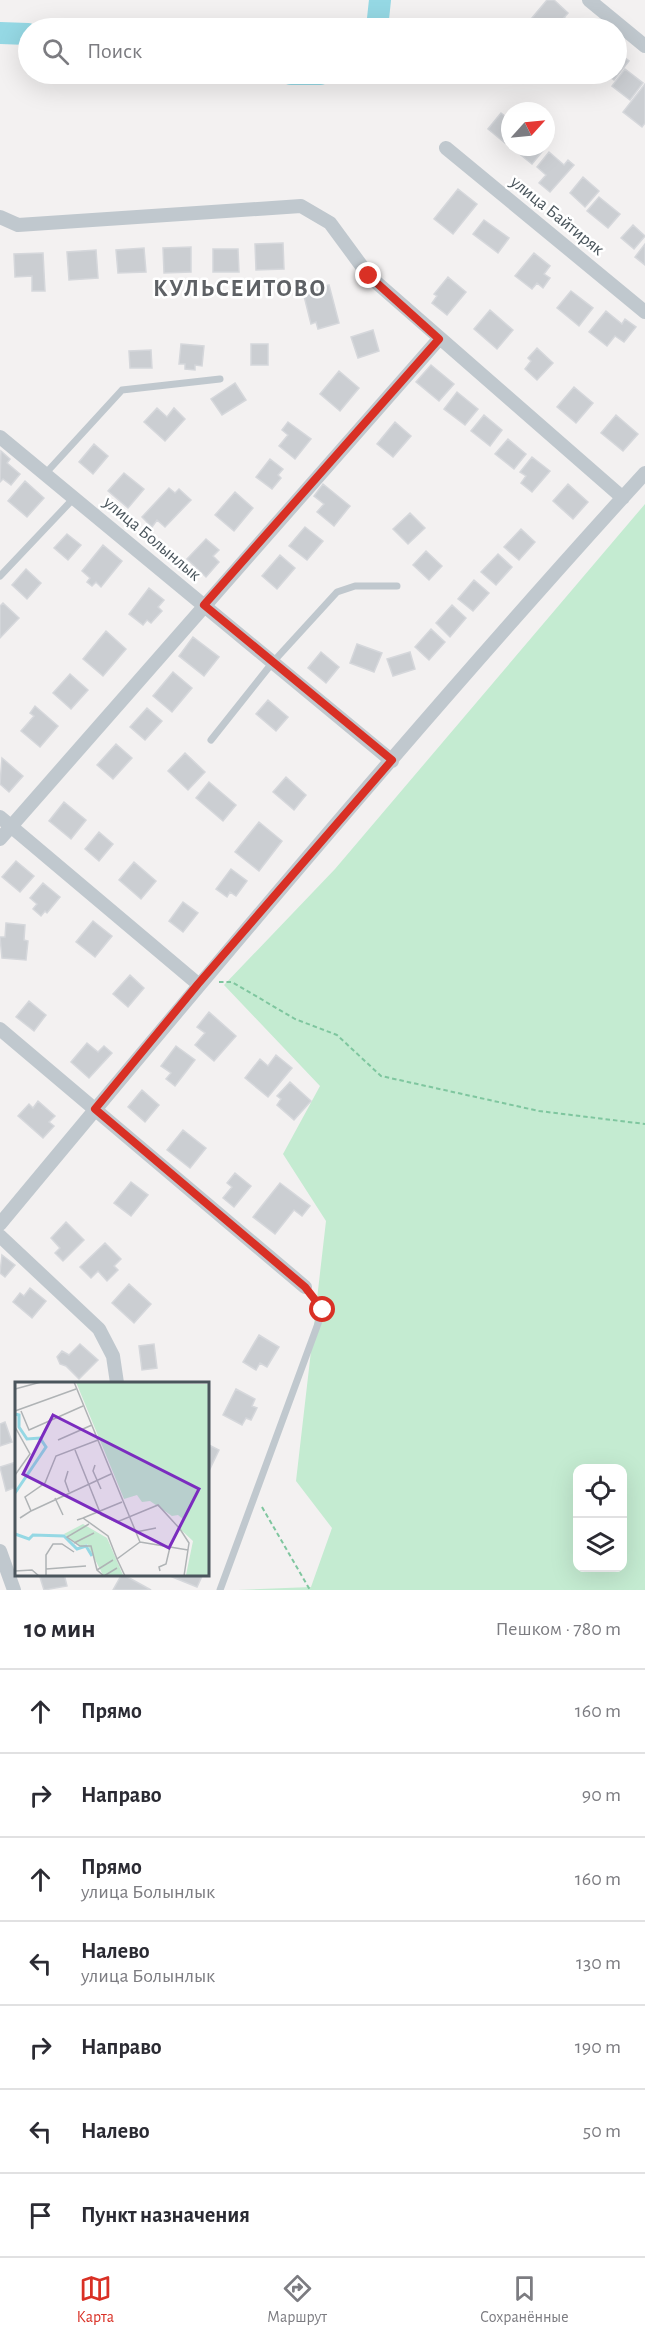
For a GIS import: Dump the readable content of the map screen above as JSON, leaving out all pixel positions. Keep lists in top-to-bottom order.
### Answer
{
  "streets": {
    "street": ["улица Байтиряк", "улица Болынлык"]
  },
  "districts": ["КУЛЬСЕИТОВО"],
  "north": "top right",
  "page": {
    "search": "Поиск",
    "heading": ["10 мин", "Пешком · 780 m"],
    "list": [
      ["Прямо", "160 m"],
      ["Направо", "90 m"],
      ["Прямо", "улица Болынлык", "160 m"],
      ["Налево", "улица Болынлык", "130 m"],
      ["Направо", "190 m"],
      ["Налево", "50 m"],
      "Пункт назначения"
    ],
    "nav": ["Карта", "Маршрут", "Сохранённые"]
  }
}
